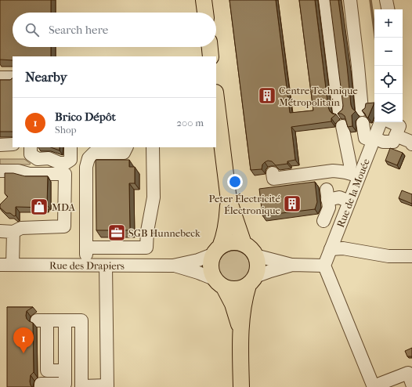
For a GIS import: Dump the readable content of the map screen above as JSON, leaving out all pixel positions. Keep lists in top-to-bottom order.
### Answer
{
  "streets": {
    "street": ["Rue de la Mouée", "Rue des Drapiers"]
  },
  "places": {
    "building": ["Centre Technique Métropolitain", "Peter Électricité Électronique"],
    "shop": ["MDA"],
    "office": ["SGB Hunnebeck"]
  },
  "page": {
    "map_buttons": ["+", "−"],
    "search": "Search here",
    "heading": "Nearby",
    "list": [
      {
        "mark": "1",
        "name": "Brico Dépôt",
        "note": "Shop",
        "value": "200 m"
      }
    ],
    "pins": "1"
  }
}
